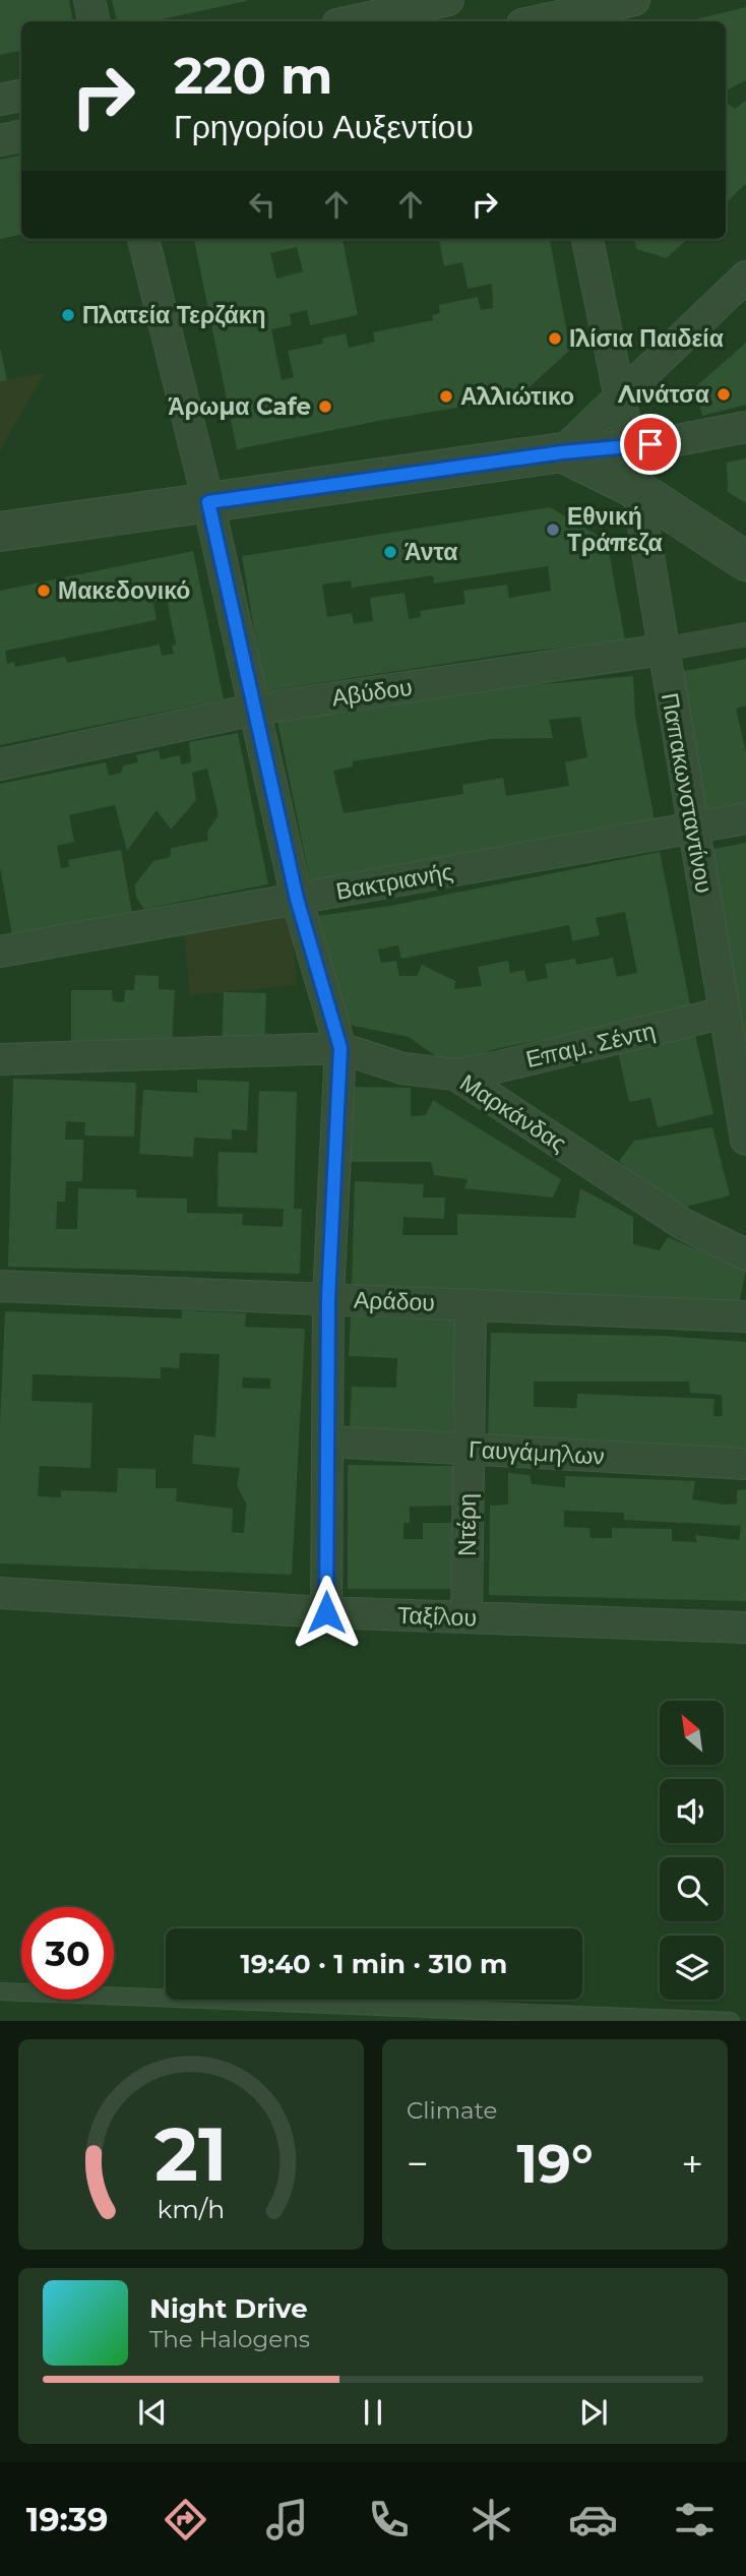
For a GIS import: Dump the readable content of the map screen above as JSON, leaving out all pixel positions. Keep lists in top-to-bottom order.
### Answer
{
  "streets": {
    "street": [
      "Αβύδου",
      "Παπακωνσταντίνου",
      "Βακτριανής",
      "Επαμ. Σέντη",
      "Μαρκάνδας",
      "Αράδου",
      "Γαυγάμηλων",
      "Ντέρη",
      "Ταξίλου"
    ]
  },
  "crossings": [
    ["Αβύδου", "Παπακωνσταντίνου"],
    ["Παπακωνσταντίνου", "Βακτριανής"],
    ["Παπακωνσταντίνου", "Επαμ. Σέντη"],
    ["Επαμ. Σέντη", "Μαρκάνδας"],
    ["Αράδου", "Ντέρη"],
    ["Γαυγάμηλων", "Ντέρη"],
    ["Ντέρη", "Ταξίλου"]
  ],
  "places": [
    "Πλατεία Τερζάκη",
    "Ιλίσια Παιδεία",
    "Λινάτσα",
    "Αλλιώτικο",
    "Άρωμα Cafe",
    "Εθνική Τράπεζα",
    "Άντα",
    "Μακεδονικό"
  ],
  "north": "top left",
  "page": {
    "turn": ["220 m", "Γρηγορίου Αυξεντίου"],
    "limit": "30",
    "trip": "19:40 · 1 min · 310 m",
    "tile": "Climate",
    "heat": ["−", "19°", "+"],
    "song": ["Night Drive", "The Halogens"],
    "tabs": "19:39",
    "gauge": ["21", "km/h"]
  }
}
